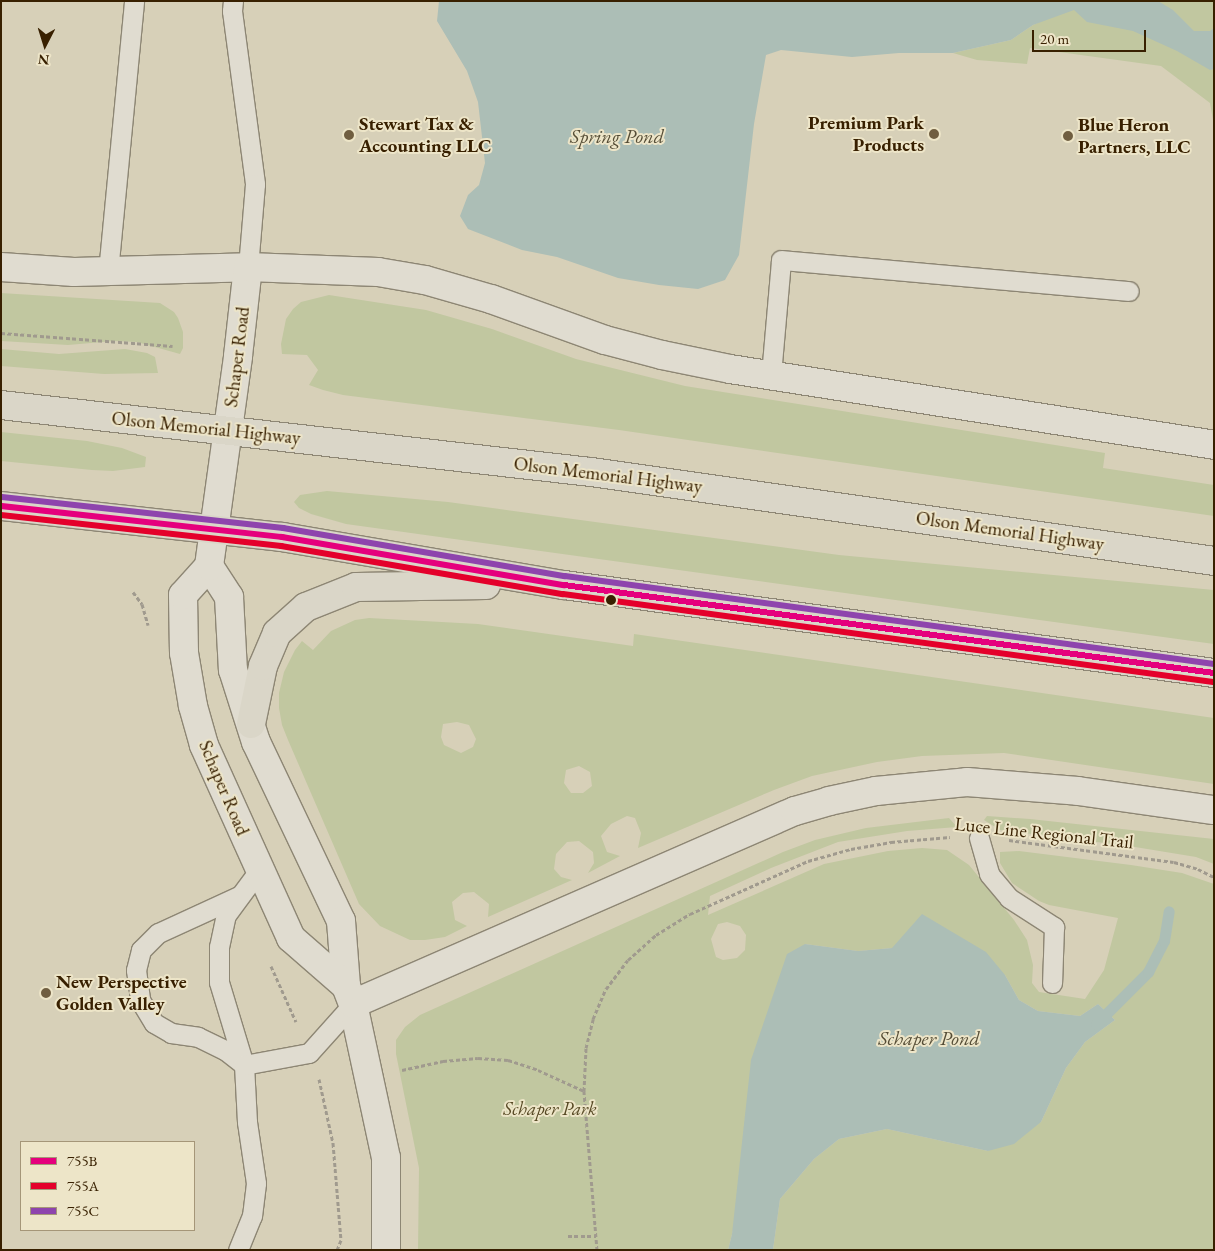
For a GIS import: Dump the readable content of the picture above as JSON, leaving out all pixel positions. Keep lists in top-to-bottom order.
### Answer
{
  "streets": {
    "main road": ["Olson Memorial Highway"],
    "street": ["Schaper Road"],
    "path": ["Luce Line Regional Trail"]
  },
  "crossings": [
    ["Schaper Road", "Olson Memorial Highway"]
  ],
  "water": ["Spring Pond", "Schaper Pond"],
  "parks": ["Schaper Park"],
  "places": [
    "Premium Park Products",
    "Stewart Tax & Accounting LLC",
    "Blue Heron Partners, LLC",
    "New Perspective Golden Valley"
  ],
  "lines": ["transit line 755C", "transit line 755B", "transit line 755A"],
  "legend": ["755B", "755A", "755C"],
  "scale_bar": "20 m",
  "north": "bottom"
}
